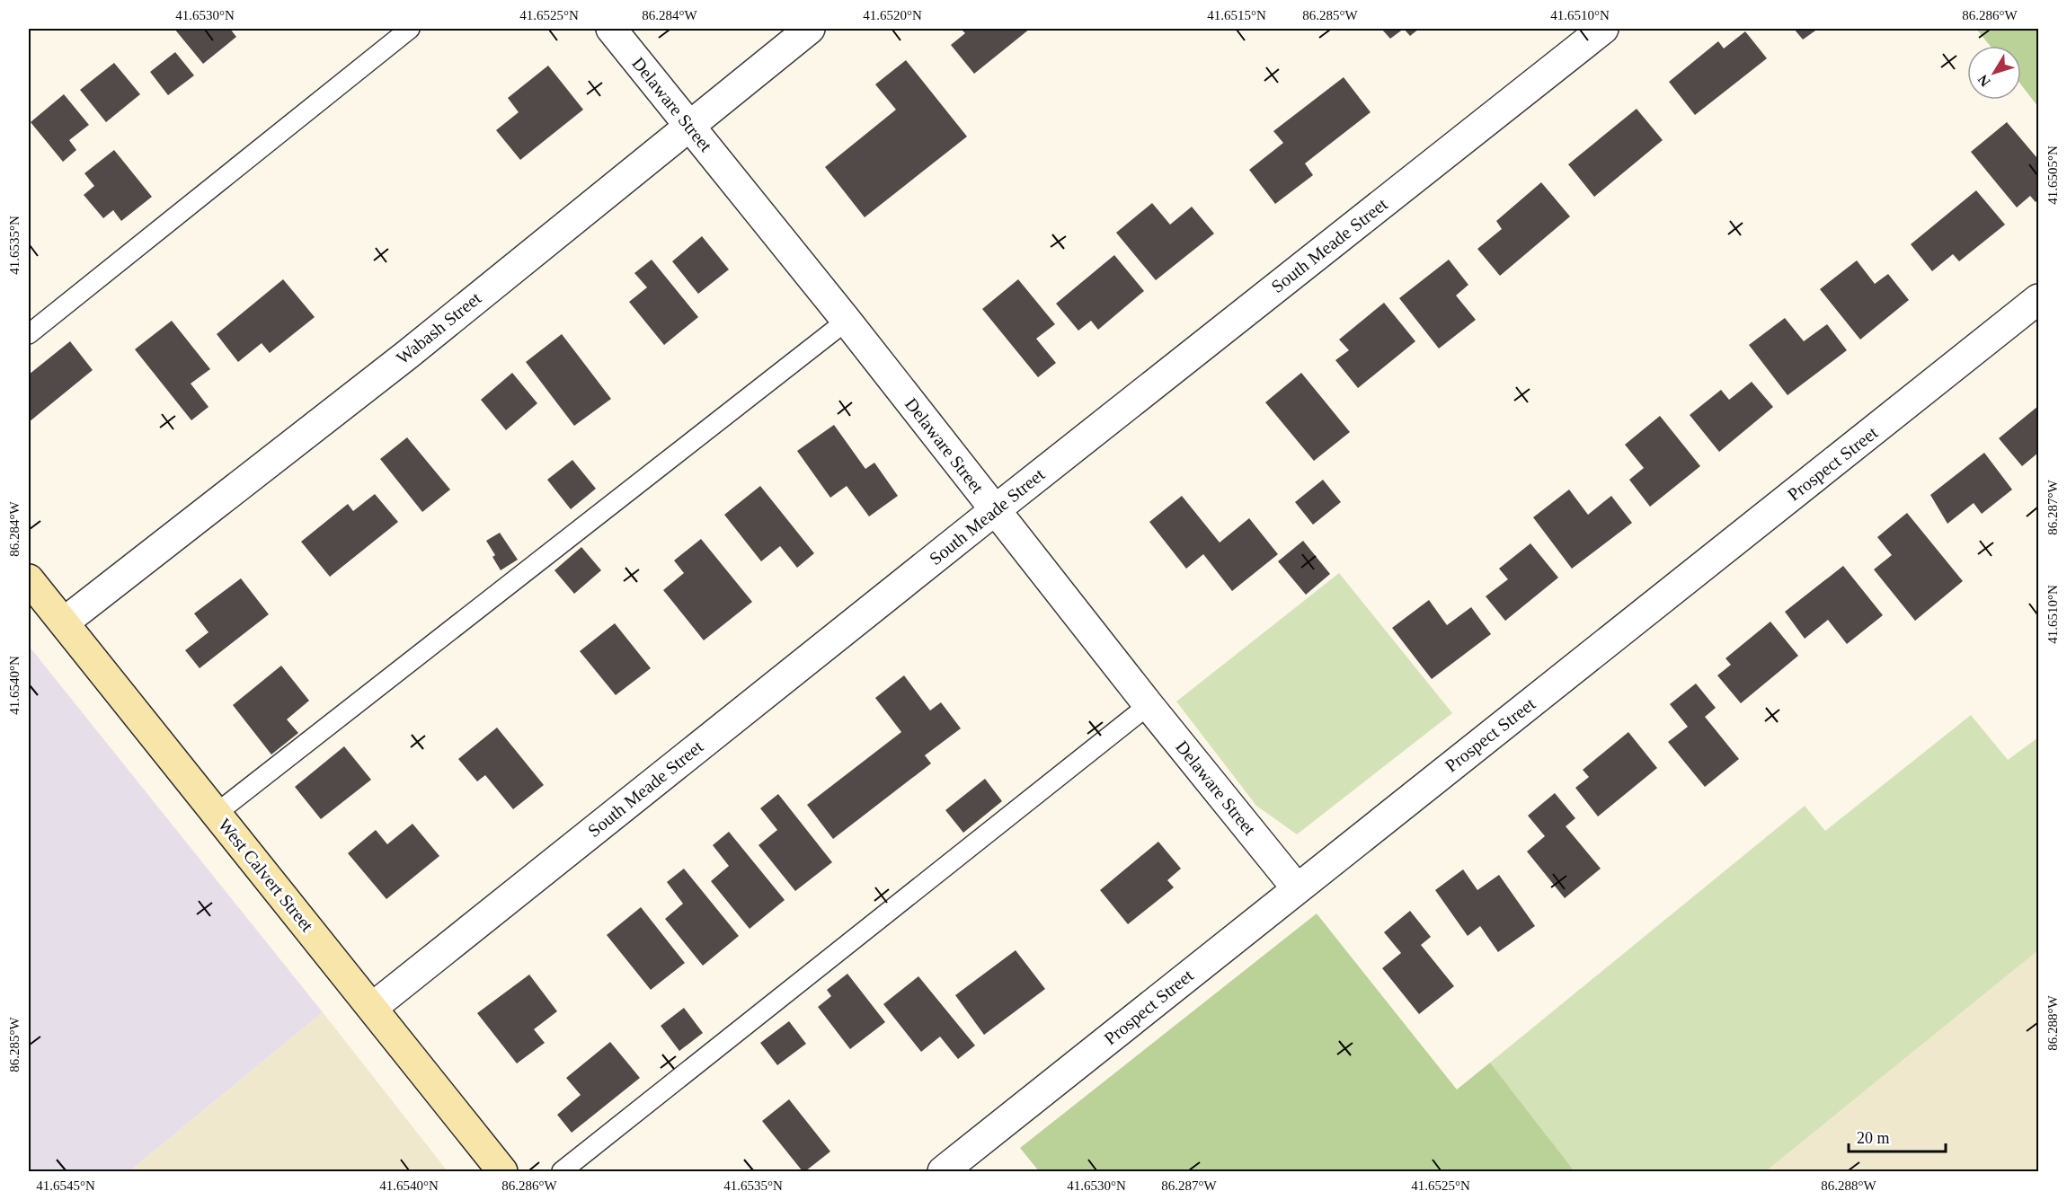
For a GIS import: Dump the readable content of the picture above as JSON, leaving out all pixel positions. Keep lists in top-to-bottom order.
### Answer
{
  "streets": {
    "street": [
      "Delaware Street",
      "South Meade Street",
      "Wabash Street",
      "Prospect Street",
      "West Calvert Street"
    ]
  },
  "crossings": [
    ["Delaware Street", "South Meade Street"],
    ["Delaware Street", "Wabash Street"],
    ["Delaware Street", "Prospect Street"],
    ["South Meade Street", "West Calvert Street"],
    ["Wabash Street", "West Calvert Street"]
  ],
  "scale_bar": "20 m",
  "north": "bottom left",
  "coordinates": [
    "41.6530°N",
    "41.6525°N",
    "86.284°W",
    "41.6520°N",
    "41.6515°N",
    "86.285°W",
    "41.6510°N",
    "86.286°W",
    "41.6505°N",
    "41.6535°N",
    "86.287°W",
    "41.6540°N",
    "86.288°W",
    "41.6545°N"
  ]
}
